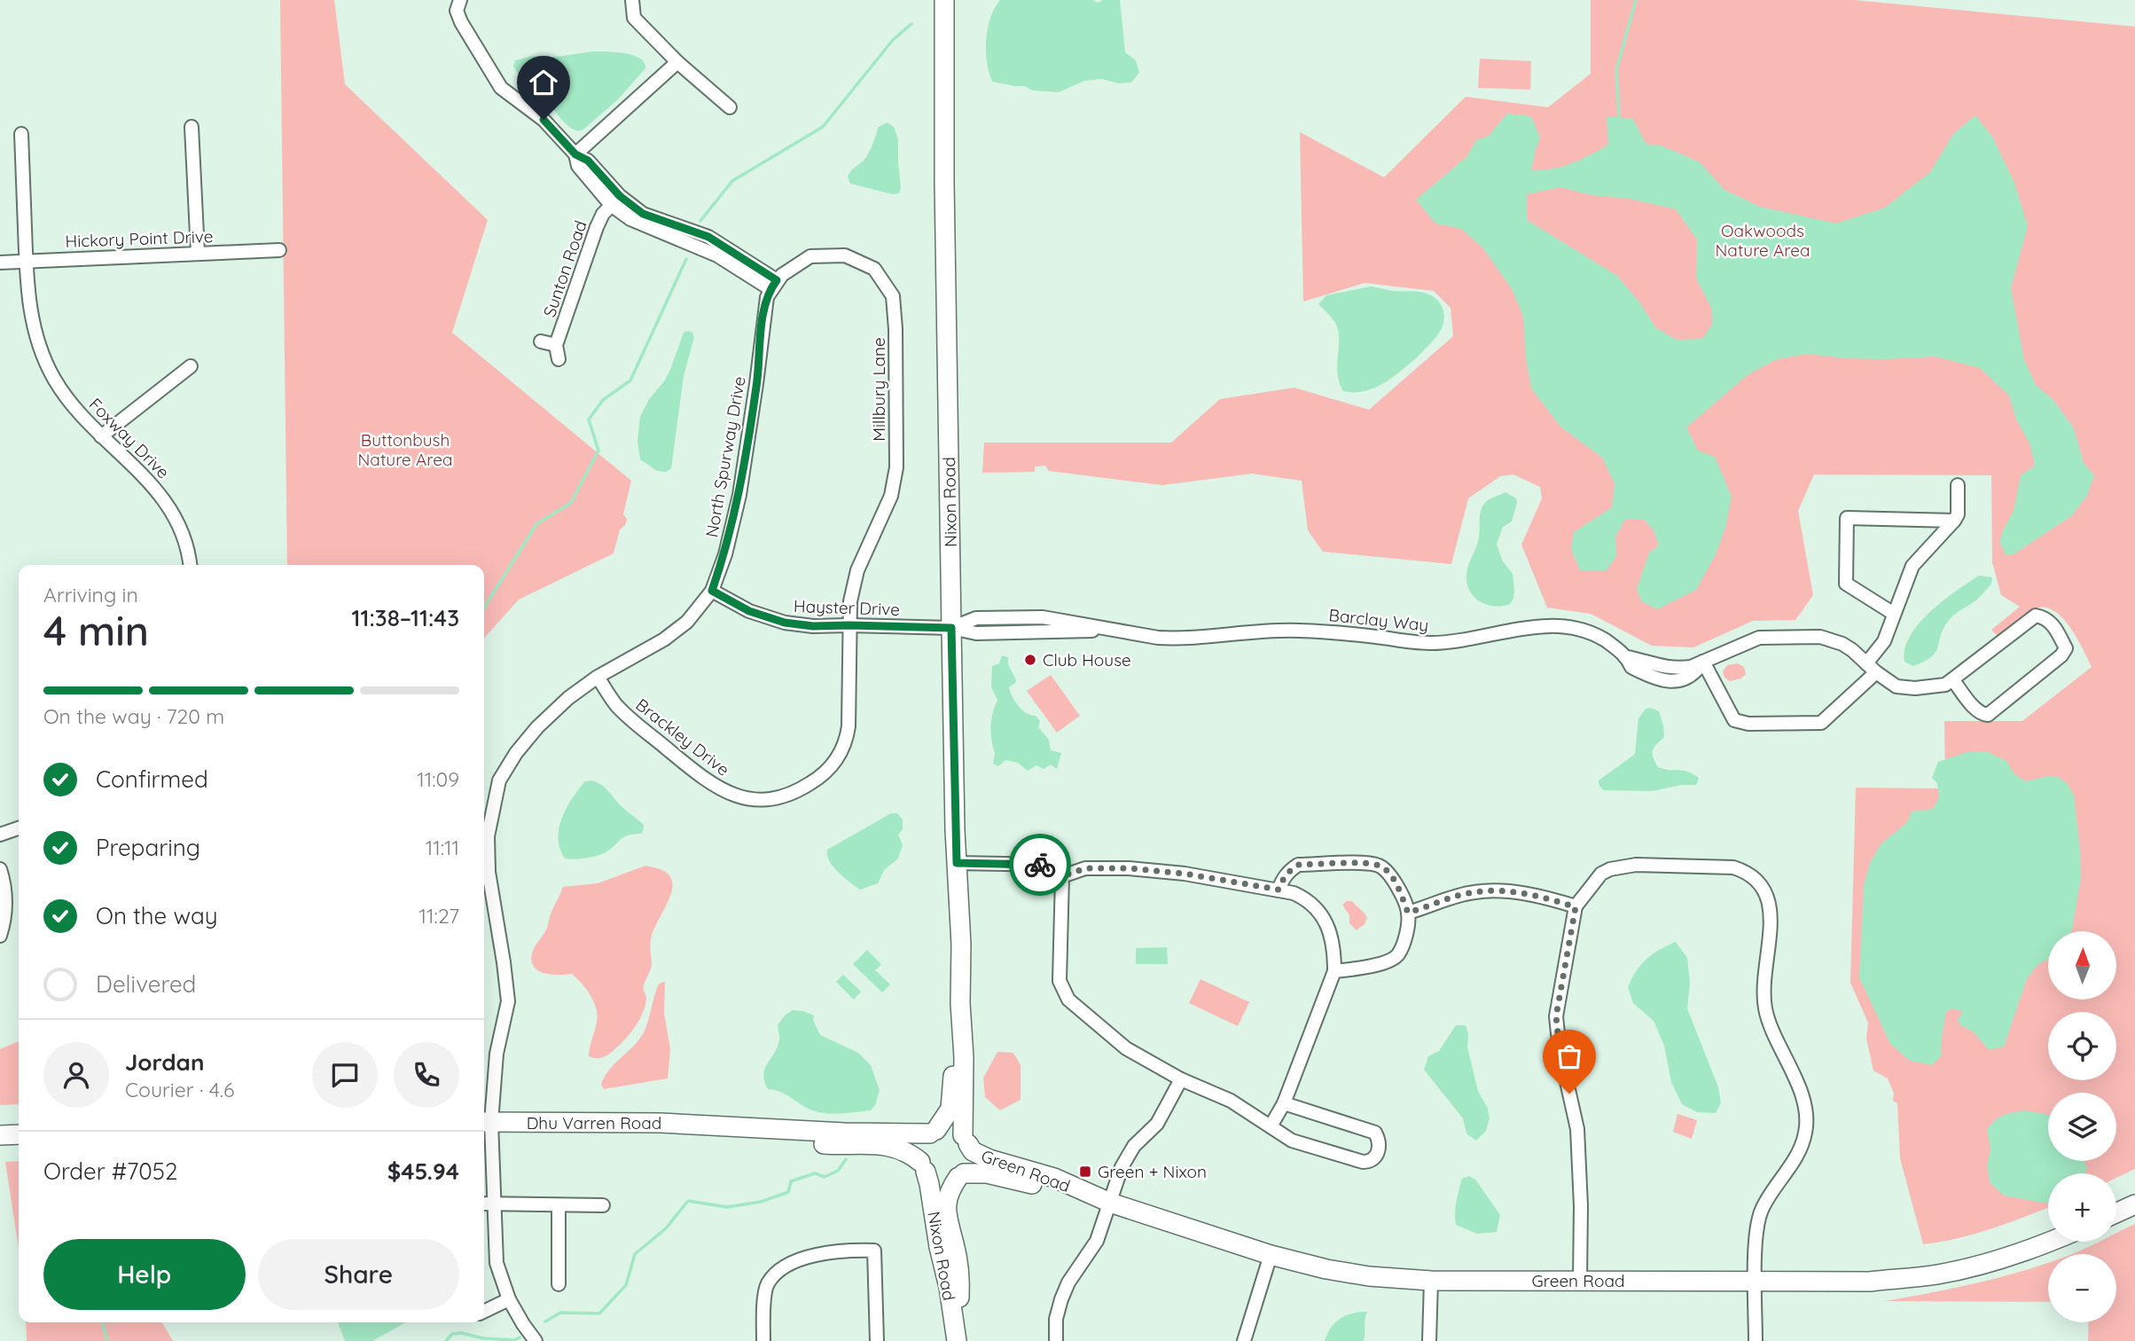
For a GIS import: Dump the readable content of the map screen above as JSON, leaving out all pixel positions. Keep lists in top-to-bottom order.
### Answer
{
  "streets": {
    "main road": ["Nixon Road", "Dhu Varren Road", "Green Road"],
    "street": [
      "Hickory Point Drive",
      "Sunton Road",
      "Millbury Lane",
      "Foxway Drive",
      "North Spurway Drive",
      "Hayster Drive",
      "Barclay Way",
      "Brackley Drive"
    ]
  },
  "crossings": [
    ["Hickory Point Drive", "Foxway Drive"],
    ["Millbury Lane", "North Spurway Drive"],
    ["Millbury Lane", "Hayster Drive"],
    ["Millbury Lane", "Brackley Drive"],
    ["North Spurway Drive", "Hayster Drive"],
    ["North Spurway Drive", "Brackley Drive"],
    ["North Spurway Drive", "Dhu Varren Road"],
    ["Nixon Road", "Hayster Drive"],
    ["Nixon Road", "Barclay Way"],
    ["Nixon Road", "Dhu Varren Road"],
    ["Nixon Road", "Green Road"],
    ["Hayster Drive", "Barclay Way"],
    ["Hayster Drive", "Brackley Drive"],
    ["Dhu Varren Road", "Green Road"]
  ],
  "parks": ["Oakwoods Nature Area", "Buttonbush Nature Area"],
  "places": {
    "other": ["Club House"],
    "transit": ["Green + Nixon"]
  },
  "north": "top",
  "page": {
    "heading": ["4 min", "Arriving in", "11:38–11:43"],
    "panel": [
      "Jordan",
      "Courier · 4.6",
      "Order #7052",
      "$45.94"
    ],
    "bar": "On the way · 720 m",
    "list": [
      ["Confirmed", "11:09"],
      ["Preparing", "11:11"],
      ["On the way", "11:27"],
      "Delivered"
    ],
    "map_buttons": ["+", "−"],
    "buttons": ["Help", "Share"]
  }
}
